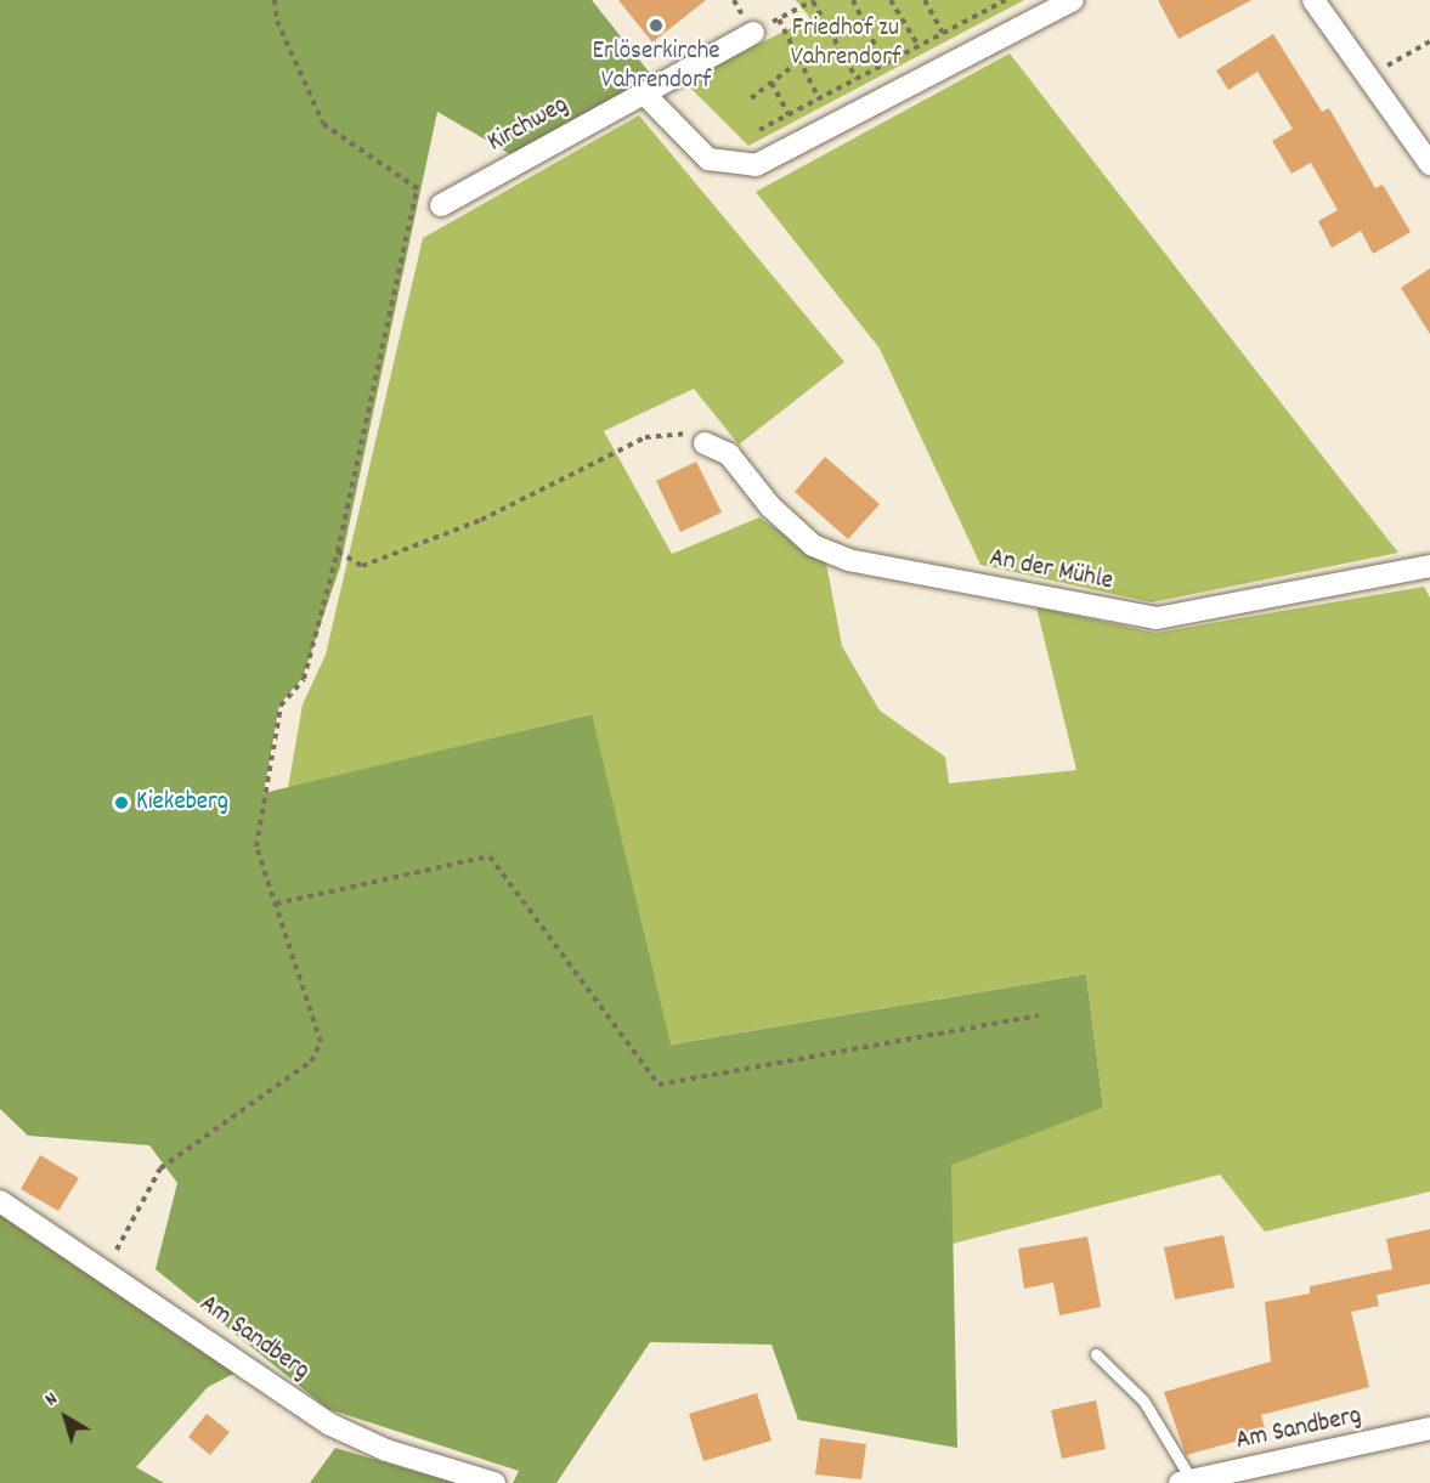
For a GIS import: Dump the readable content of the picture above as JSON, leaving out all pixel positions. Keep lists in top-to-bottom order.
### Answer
{
  "streets": {
    "street": ["Kirchweg", "An der Mühle", "Am Sandberg"]
  },
  "parks": ["Friedhof zu Vahrendorf"],
  "places": ["Erlöserkirche Vahrendorf", "Kiekeberg"],
  "north": "top left"
}
